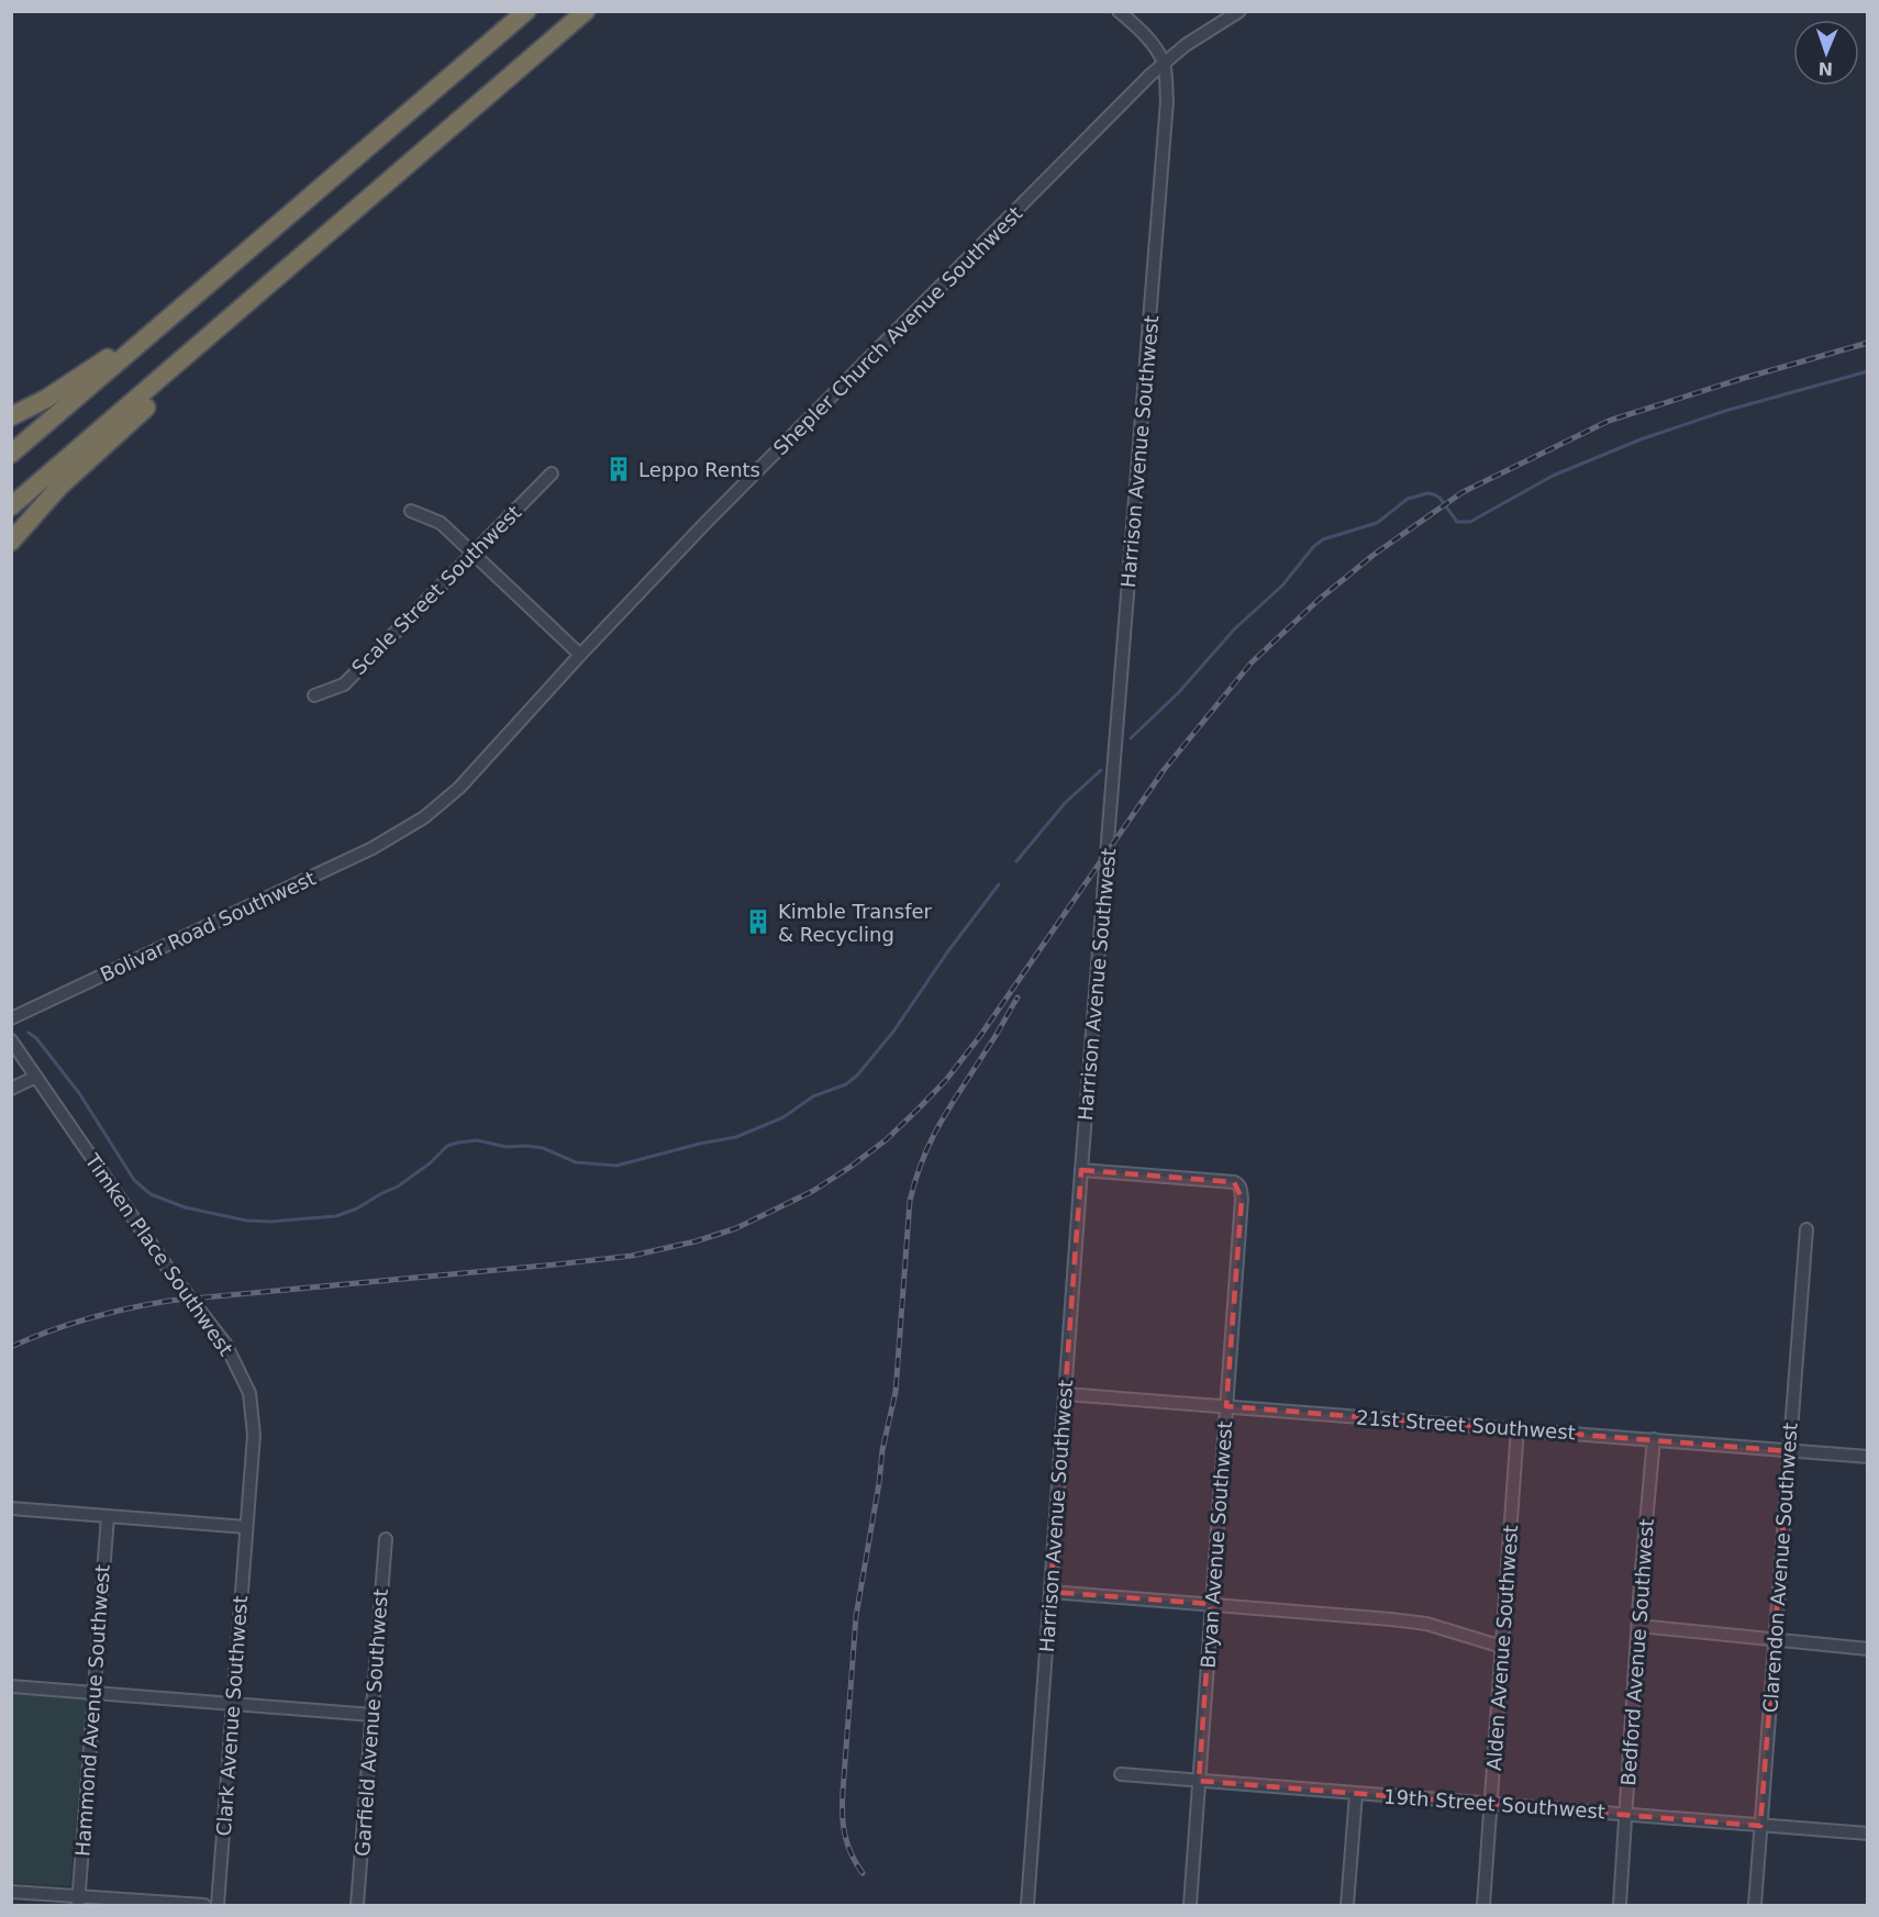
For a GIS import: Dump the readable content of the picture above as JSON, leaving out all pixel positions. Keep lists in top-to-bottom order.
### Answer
{
  "streets": {
    "street": [
      "Shepler Church Avenue Southwest",
      "Harrison Avenue Southwest",
      "Scale Street Southwest",
      "Bolivar Road Southwest",
      "Timken Place Southwest",
      "21st Street Southwest",
      "Bryan Avenue Southwest",
      "Clarendon Avenue Southwest",
      "Alden Avenue Southwest",
      "Bedford Avenue Southwest",
      "Hammond Avenue Southwest",
      "Clark Avenue Southwest",
      "Garfield Avenue Southwest",
      "19th Street Southwest"
    ]
  },
  "crossings": [
    ["Shepler Church Avenue Southwest", "Harrison Avenue Southwest"],
    ["Shepler Church Avenue Southwest", "Bolivar Road Southwest"],
    ["Harrison Avenue Southwest", "21st Street Southwest"],
    ["Harrison Avenue Southwest", "Bryan Avenue Southwest"],
    ["Timken Place Southwest", "Clark Avenue Southwest"],
    ["21st Street Southwest", "Bryan Avenue Southwest"],
    ["21st Street Southwest", "Clarendon Avenue Southwest"],
    ["21st Street Southwest", "Alden Avenue Southwest"],
    ["21st Street Southwest", "Bedford Avenue Southwest"],
    ["Bryan Avenue Southwest", "19th Street Southwest"],
    ["Clarendon Avenue Southwest", "19th Street Southwest"],
    ["Alden Avenue Southwest", "19th Street Southwest"],
    ["Bedford Avenue Southwest", "19th Street Southwest"]
  ],
  "places": {
    "building": ["Leppo Rents", "Kimble Transfer & Recycling"]
  },
  "north": "bottom"
}
